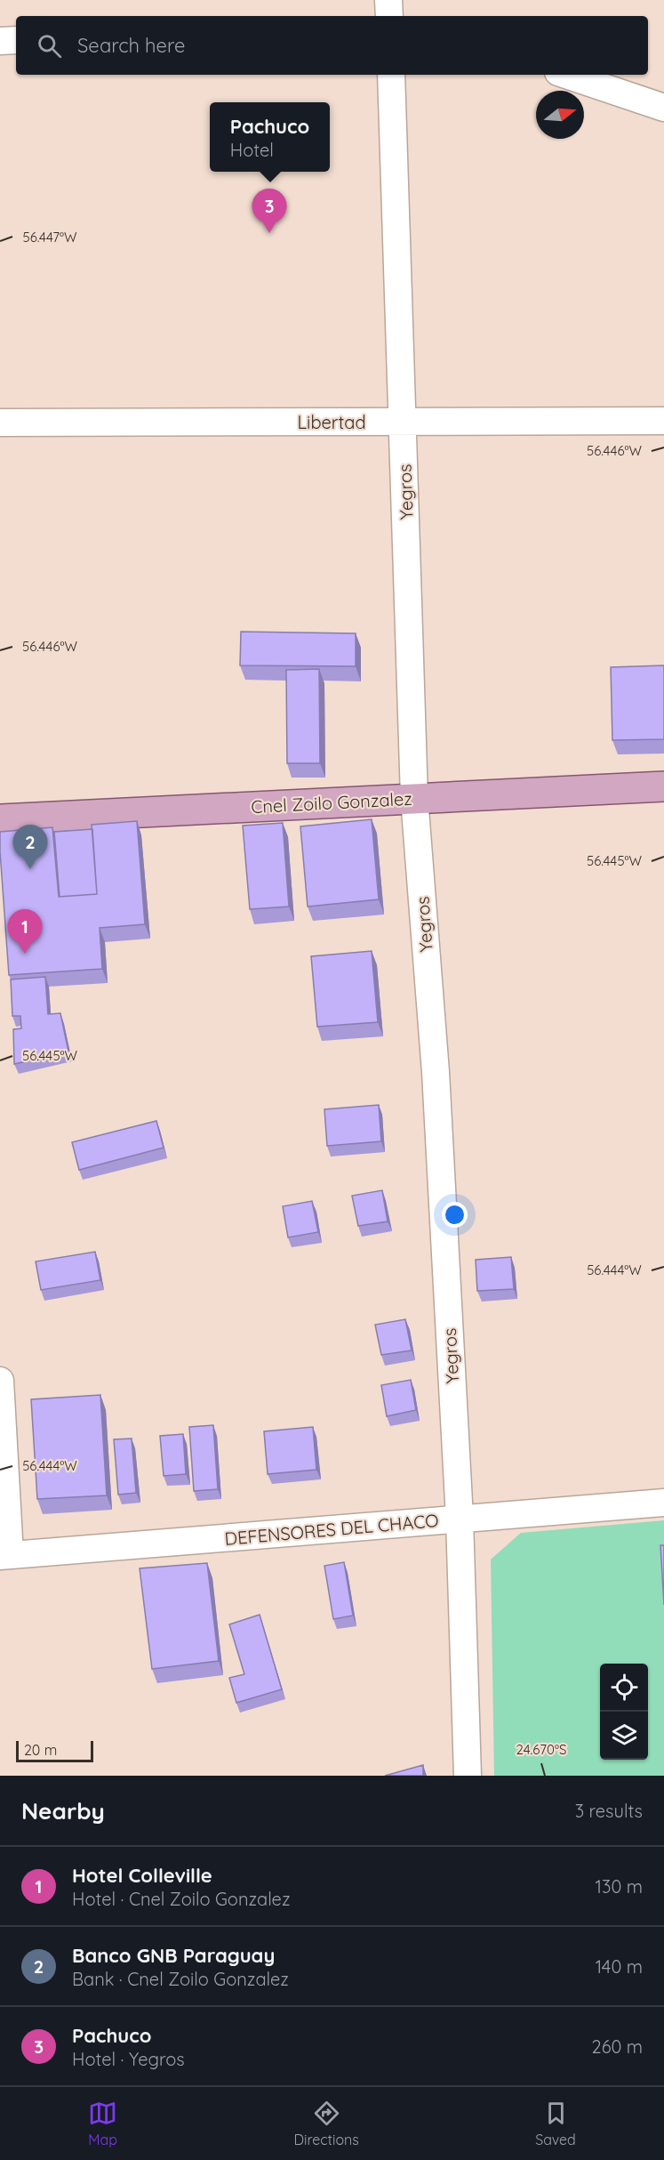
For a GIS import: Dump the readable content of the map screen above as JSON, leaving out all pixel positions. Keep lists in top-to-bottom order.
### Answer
{
  "streets": {
    "main road": ["Cnel Zoilo Gonzalez"],
    "street": ["Libertad", "Yegros", "DEFENSORES DEL CHACO"]
  },
  "crossings": [
    ["Libertad", "Yegros"],
    ["Yegros", "Cnel Zoilo Gonzalez"],
    ["Yegros", "DEFENSORES DEL CHACO"]
  ],
  "scale_bar": "20 m",
  "north": "right",
  "page": {
    "search": "Search here",
    "popup": ["Pachuco", "Hotel"],
    "pins": ["3", "2", "1"],
    "scale": "20 m",
    "heading": ["Nearby", "3 results"],
    "list": [
      {
        "mark": "1",
        "name": "Hotel Colleville",
        "note": "Hotel · Cnel Zoilo Gonzalez",
        "value": "130 m"
      },
      {
        "mark": "2",
        "name": "Banco GNB Paraguay",
        "note": "Bank · Cnel Zoilo Gonzalez",
        "value": "140 m"
      },
      {
        "mark": "3",
        "name": "Pachuco",
        "note": "Hotel · Yegros",
        "value": "260 m"
      }
    ],
    "nav": ["Map", "Directions", "Saved"]
  },
  "coordinates": [
    "56.447°W",
    "56.446°W",
    "56.445°W",
    "56.444°W",
    "24.670°S"
  ]
}
